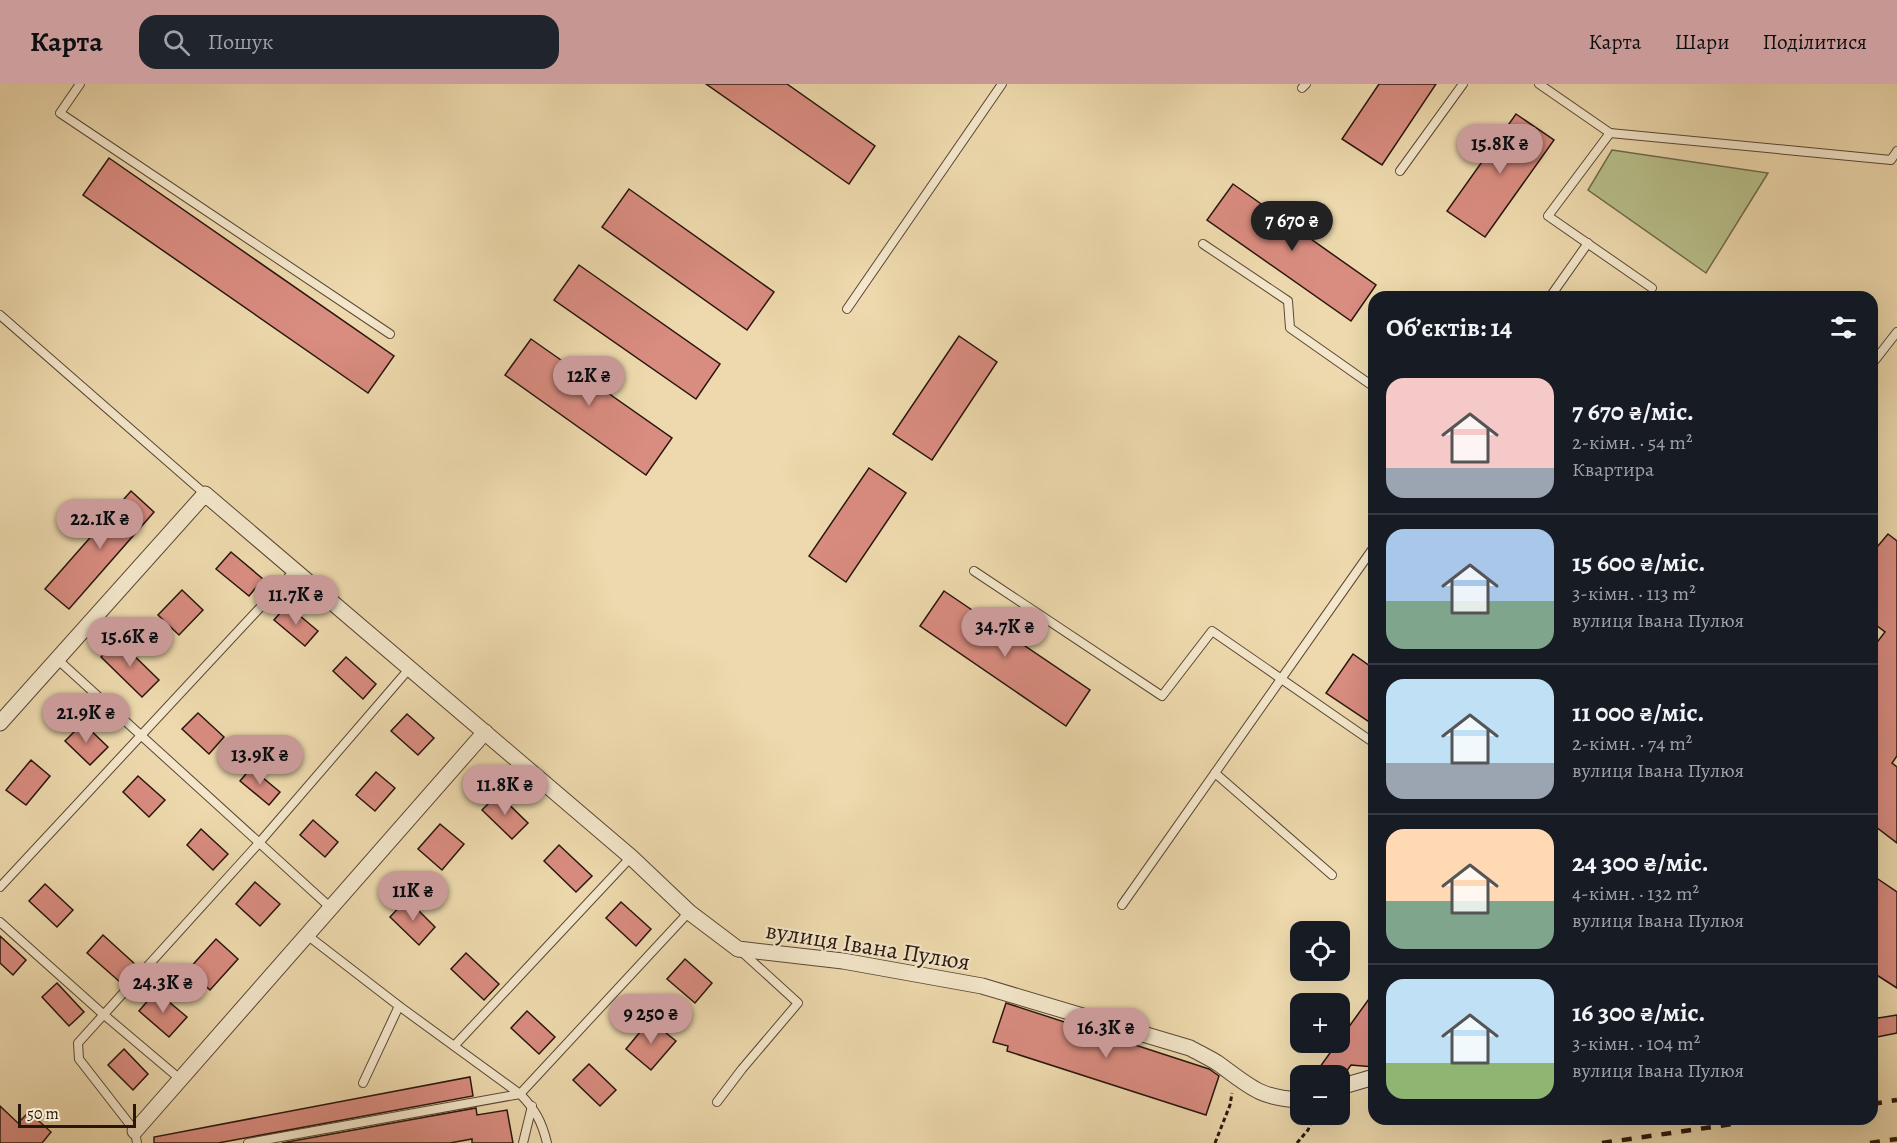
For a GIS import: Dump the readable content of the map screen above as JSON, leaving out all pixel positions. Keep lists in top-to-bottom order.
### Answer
{
  "streets": {
    "street": ["вулиця Івана Пулюя"]
  },
  "scale_bar": "50 m",
  "page": {
    "header": "Карта",
    "search": "Пошук",
    "nav": ["Карта", "Шари", "Поділитися"],
    "price": [
      "15.8K ₴",
      "7 670 ₴",
      "12K ₴",
      "22.1K ₴",
      "11.7K ₴",
      "34.7K ₴",
      "15.6K ₴",
      "21.9K ₴",
      "13.9K ₴",
      "11.8K ₴",
      "11K ₴",
      "24.3K ₴",
      "9 250 ₴",
      "16.3K ₴"
    ],
    "heading": "Об’єктів: 14",
    "list": [
      {
        "name": "7 670 ₴/міс.",
        "note": "2-кімн. · 54 m² · Квартира"
      },
      {
        "name": "15 600 ₴/міс.",
        "note": "3-кімн. · 113 m² · вулиця Івана Пулюя"
      },
      {
        "name": "11 000 ₴/міс.",
        "note": "2-кімн. · 74 m² · вулиця Івана Пулюя"
      },
      {
        "name": "24 300 ₴/міс.",
        "note": "4-кімн. · 132 m² · вулиця Івана Пулюя"
      },
      {
        "name": "16 300 ₴/міс.",
        "note": "3-кімн. · 104 m² · вулиця Івана Пулюя"
      }
    ],
    "map_buttons": ["+", "−"],
    "scale": "50 m"
  }
}
